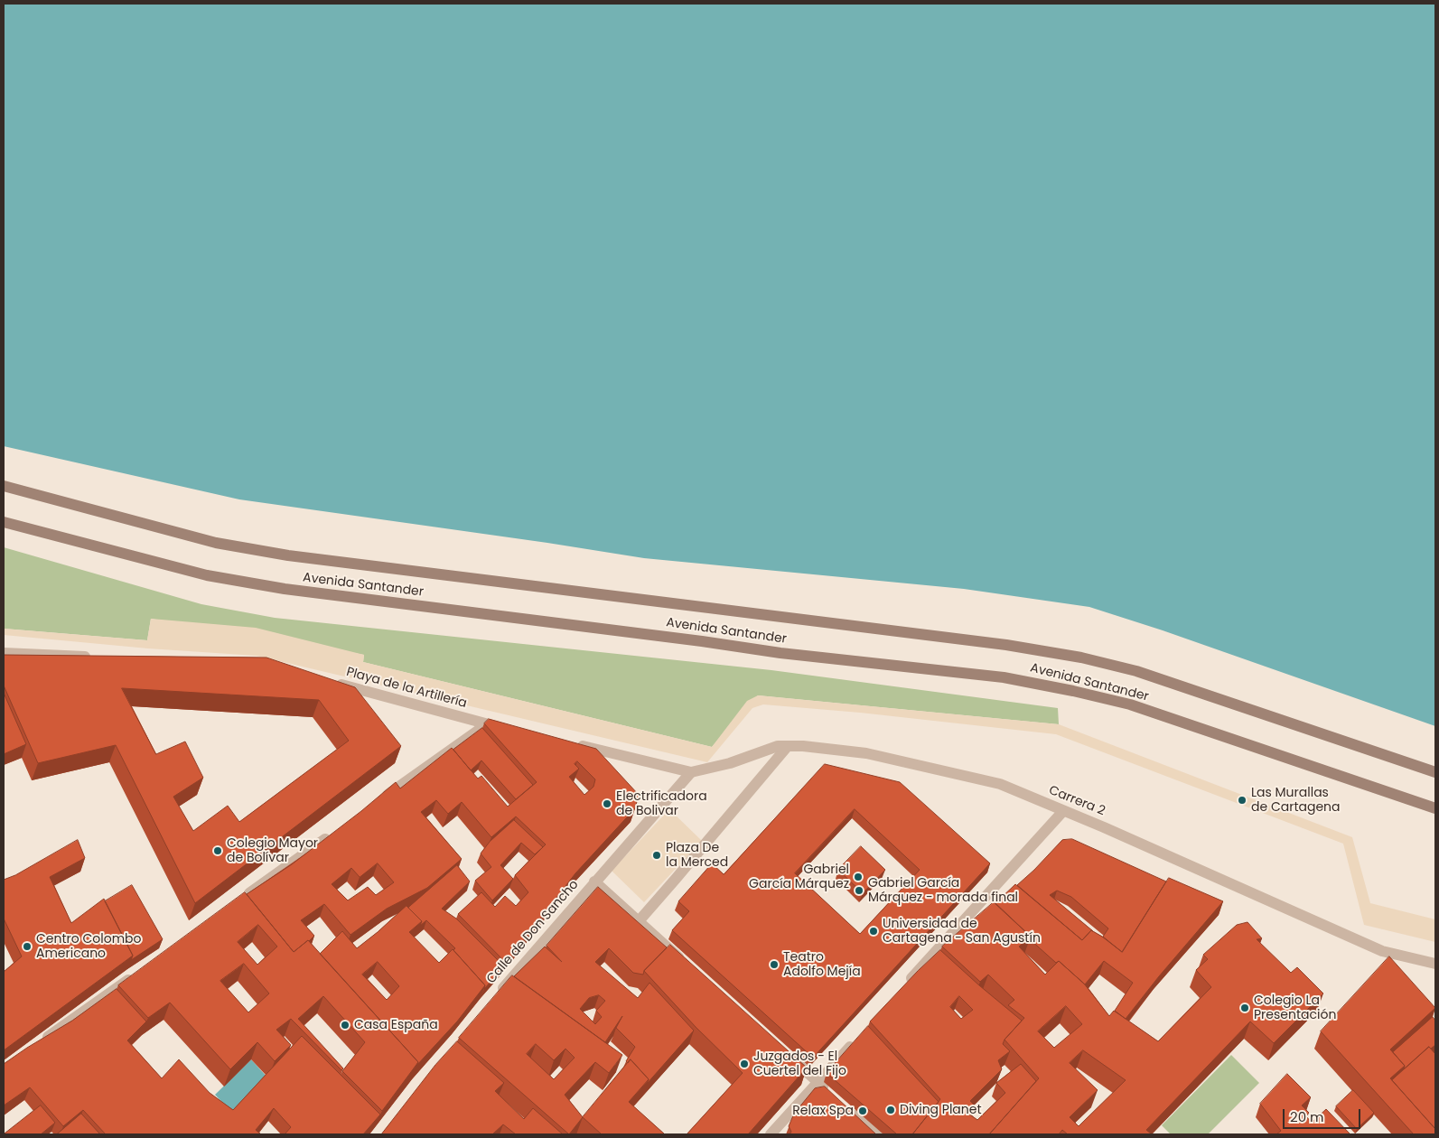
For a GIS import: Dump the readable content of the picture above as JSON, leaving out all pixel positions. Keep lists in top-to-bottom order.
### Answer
{
  "streets": {
    "main road": ["Avenida Santander"],
    "street": ["Playa de la Artillería", "Carrera 2", "Calle de Don Sancho"]
  },
  "crossings": [
    ["Carrera 2", "Calle de Don Sancho"]
  ],
  "places": [
    "Las Murallas de Cartagena",
    "Electrificadora de Bolivar",
    "Colegio Mayor de Bolívar",
    "Plaza De la Merced",
    "Gabriel García Márquez",
    "Gabriel García Márquez - morada final",
    "Universidad de Cartagena - San Agustín",
    "Centro Colombo Americano",
    "Teatro Adolfo Mejía",
    "Colegio La Presentación",
    "Casa España",
    "Juzgados - El Cuertel del Fijo",
    "Diving Planet",
    "Relax Spa"
  ],
  "scale_bar": "20 m"
}
